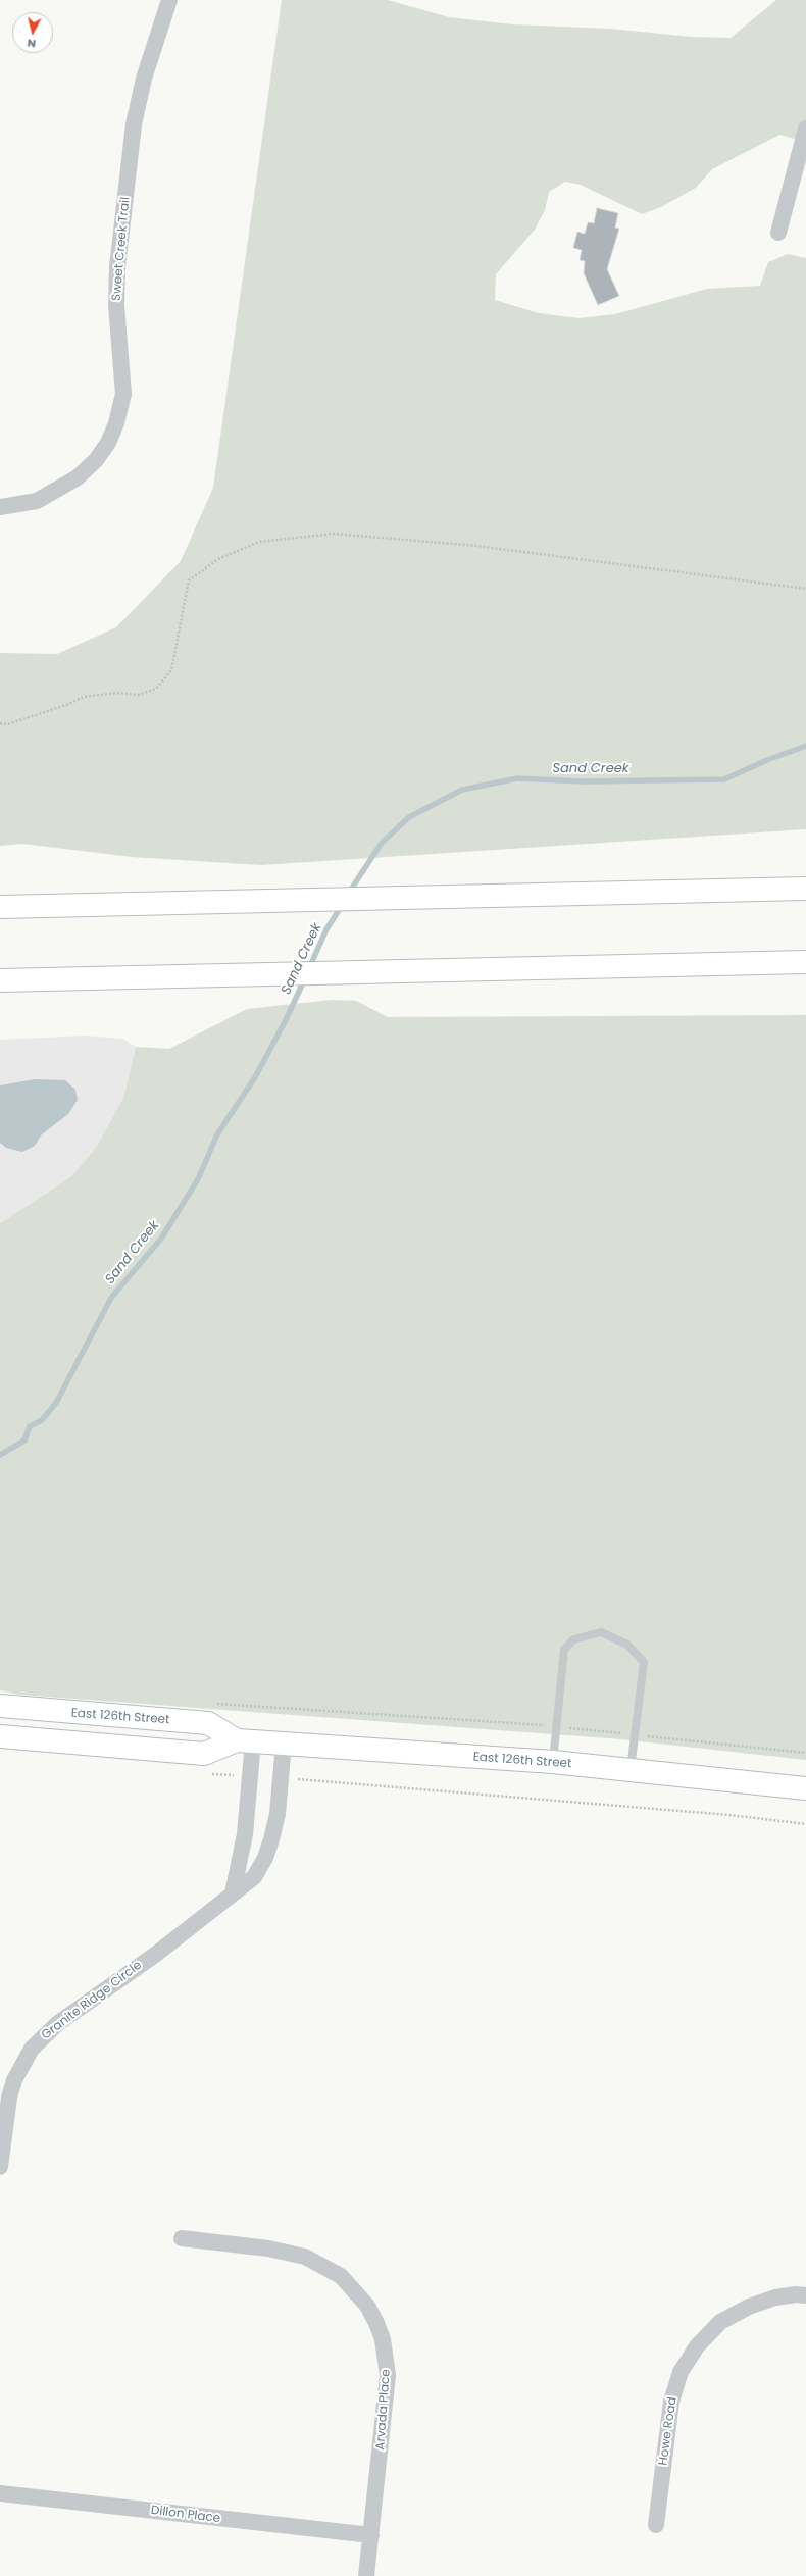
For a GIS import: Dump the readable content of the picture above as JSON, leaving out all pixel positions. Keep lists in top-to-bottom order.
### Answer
{
  "streets": {
    "main road": ["East 126th Street"],
    "street": [
      "Sweet Creek Trail",
      "Granite Ridge Circle",
      "Arvada Place",
      "Howe Road",
      "Dillon Place"
    ]
  },
  "crossings": [
    ["East 126th Street", "Granite Ridge Circle"],
    ["Arvada Place", "Dillon Place"]
  ],
  "water": ["Sand Creek"],
  "north": "bottom"
}
